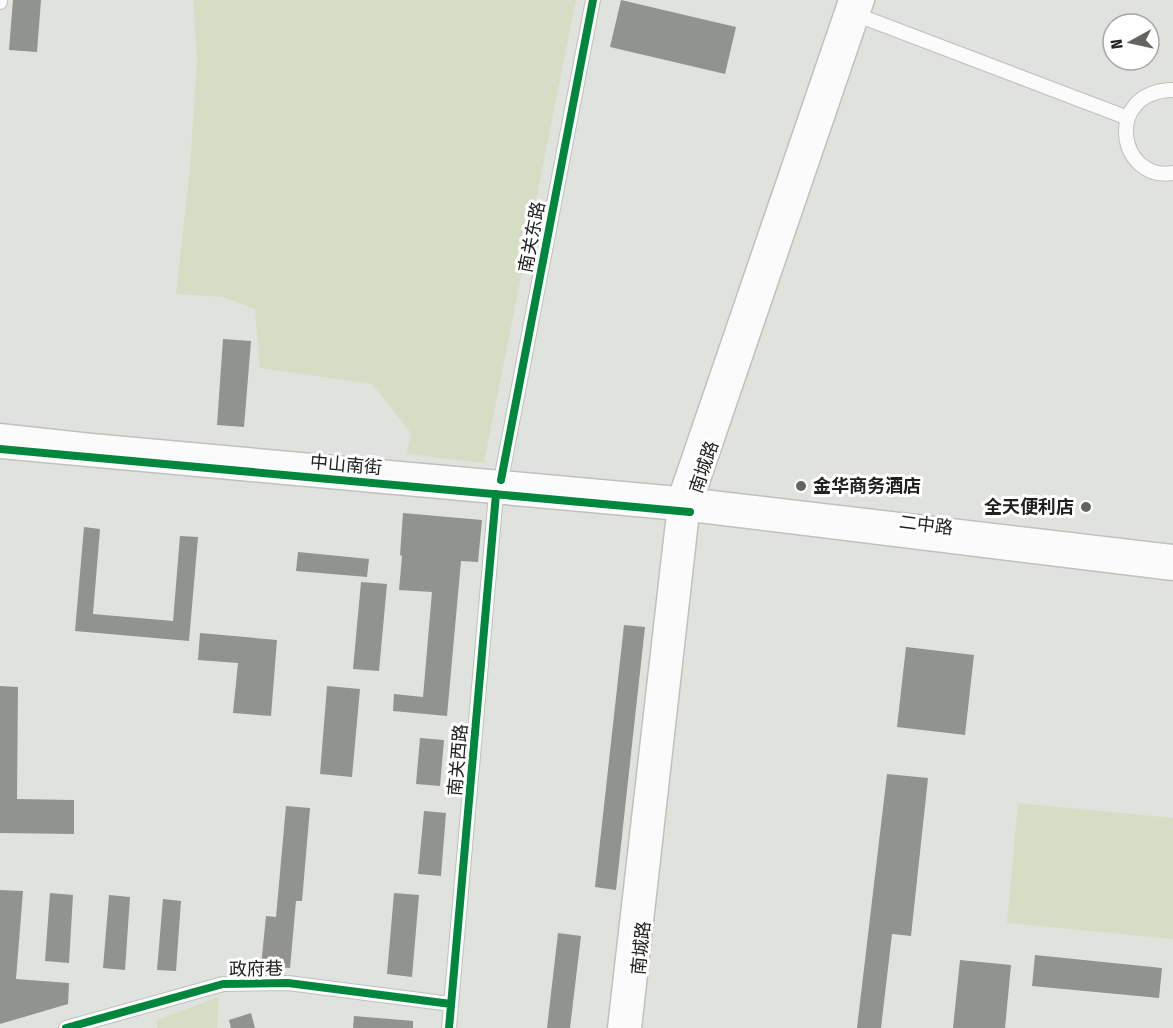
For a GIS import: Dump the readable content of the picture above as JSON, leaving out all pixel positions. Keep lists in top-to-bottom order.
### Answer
{
  "streets": {
    "main road": ["中山南街", "南城路", "二中路"],
    "street": ["南关东路", "南关西路", "政府巷"]
  },
  "crossings": [
    ["南关东路", "中山南街"],
    ["南关东路", "南关西路"],
    ["中山南街", "南城路"],
    ["中山南街", "二中路"],
    ["中山南街", "南关西路"],
    ["南城路", "二中路"],
    ["南关西路", "政府巷"]
  ],
  "places": ["金华商务酒店", "全天便利店"],
  "north": "left"
}
